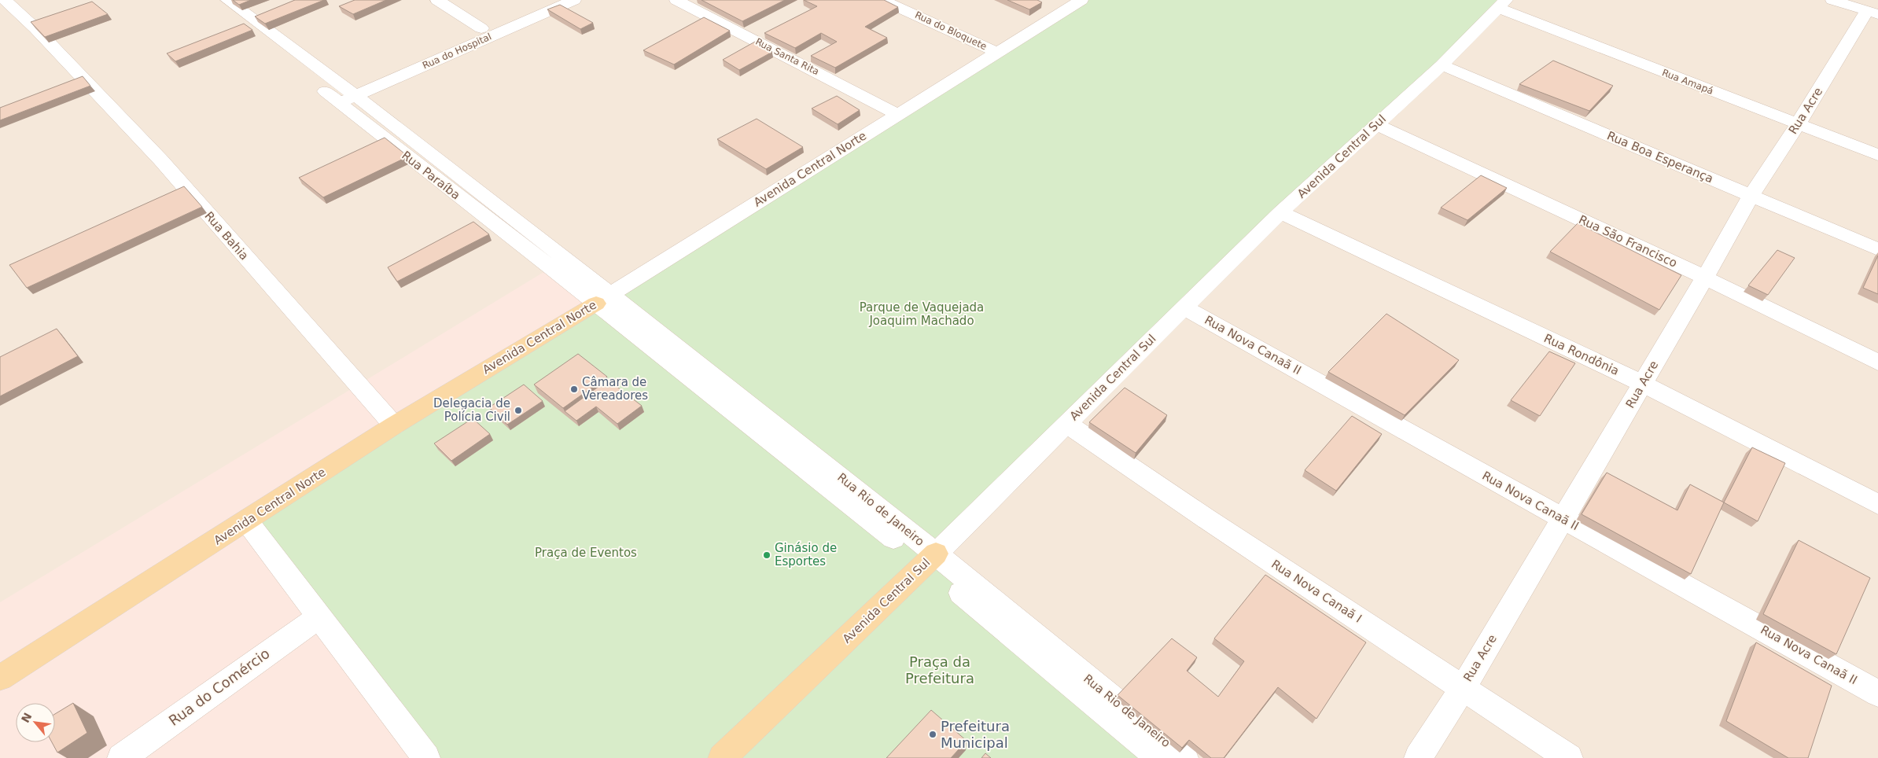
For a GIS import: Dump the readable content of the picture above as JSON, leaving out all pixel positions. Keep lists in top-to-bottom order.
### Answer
{
  "streets": {
    "main road": ["Avenida Central Sul", "Avenida Central Norte"],
    "street": [
      "Rua do Bloquete",
      "Rua do Hospital",
      "Rua Santa Rita",
      "Rua Amapá",
      "Rua Acre",
      "Rua Boa Esperança",
      "Rua Paraíba",
      "Rua Bahia",
      "Rua São Francisco",
      "Rua Nova Canaã II",
      "Rua Rondônia",
      "Rua Rio de Janeiro",
      "Rua Nova Canaã I",
      "Rua do Comércio"
    ]
  },
  "crossings": [
    ["Rua do Bloquete", "Avenida Central Norte"],
    ["Rua do Hospital", "Rua Paraíba"],
    ["Rua Santa Rita", "Avenida Central Norte"],
    ["Rua Amapá", "Rua Acre"],
    ["Rua Amapá", "Avenida Central Sul"],
    ["Rua Acre", "Rua Boa Esperança"],
    ["Rua Acre", "Rua São Francisco"],
    ["Rua Acre", "Rua Nova Canaã II"],
    ["Rua Acre", "Rua Rondônia"],
    ["Rua Acre", "Rua Nova Canaã I"],
    ["Avenida Central Sul", "Rua Boa Esperança"],
    ["Avenida Central Sul", "Rua São Francisco"],
    ["Avenida Central Sul", "Rua Nova Canaã II"],
    ["Avenida Central Sul", "Rua Rondônia"],
    ["Avenida Central Sul", "Rua Rio de Janeiro"],
    ["Avenida Central Sul", "Rua Nova Canaã I"],
    ["Avenida Central Norte", "Rua Paraíba"],
    ["Avenida Central Norte", "Rua Bahia"],
    ["Avenida Central Norte", "Rua Rio de Janeiro"],
    ["Rua Paraíba", "Rua Rio de Janeiro"]
  ],
  "parks": ["Parque de Vaquejada Joaquim Machado", "Praça de Eventos", "Praça da Prefeitura"],
  "places": [
    "Câmara de Vereadores",
    "Delegacia de Polícia Civil",
    "Ginásio de Esportes",
    "Prefeitura Municipal"
  ],
  "north": "top left"
}
